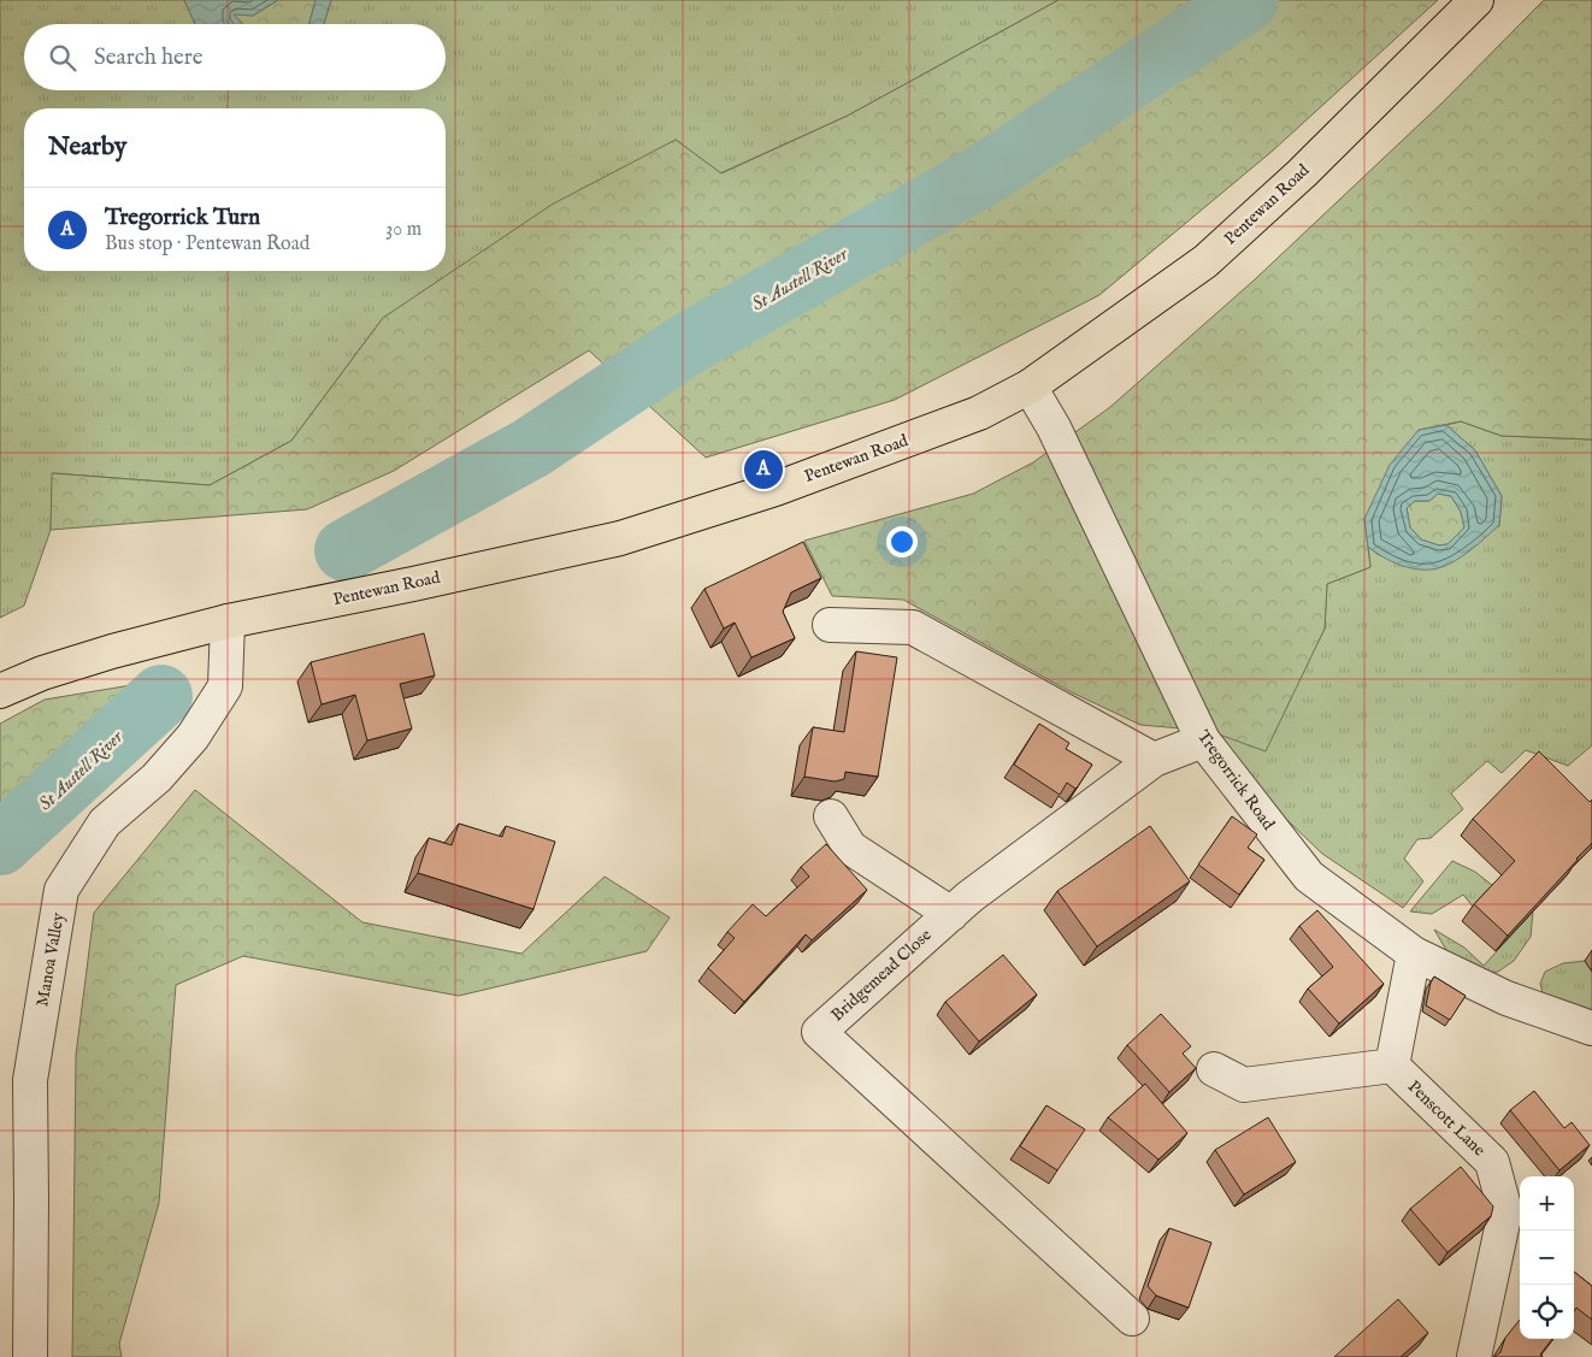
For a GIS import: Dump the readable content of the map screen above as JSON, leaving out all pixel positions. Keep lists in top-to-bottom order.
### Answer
{
  "streets": {
    "main road": ["Pentewan Road"],
    "street": [
      "Tregorrick Road",
      "Manoa Valley",
      "Bridgemead Close",
      "Penscott Lane"
    ]
  },
  "crossings": [
    ["Pentewan Road", "Tregorrick Road"],
    ["Pentewan Road", "Manoa Valley"],
    ["Tregorrick Road", "Bridgemead Close"]
  ],
  "water": ["St Austell River"],
  "page": {
    "search": "Search here",
    "heading": "Nearby",
    "list": [
      {
        "mark": "A",
        "name": "Tregorrick Turn",
        "note": "Bus stop · Pentewan Road",
        "value": "30 m"
      }
    ],
    "pins": "A",
    "map_buttons": ["+", "−"]
  }
}
